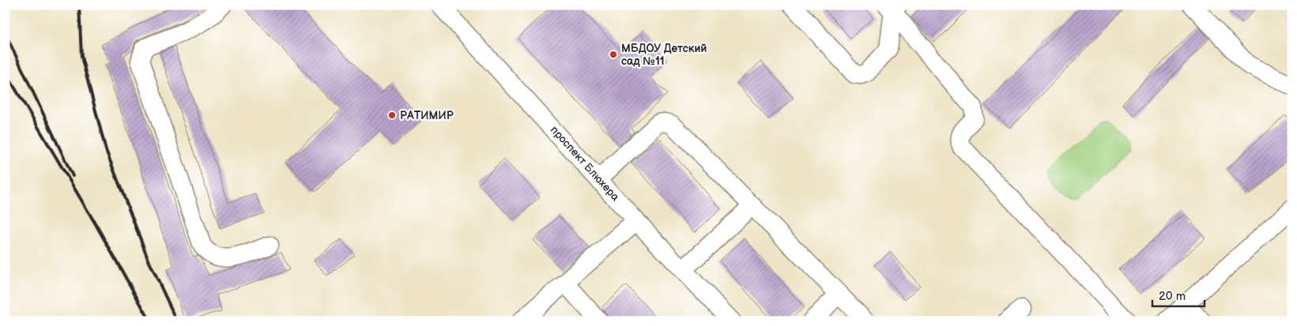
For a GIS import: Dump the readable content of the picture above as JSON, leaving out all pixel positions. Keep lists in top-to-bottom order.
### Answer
{
  "streets": {
    "street": ["проспект Блюхера"]
  },
  "places": ["МБДОУ Детский сад №11", "РАТИМИР"],
  "scale_bar": "20 m"
}
